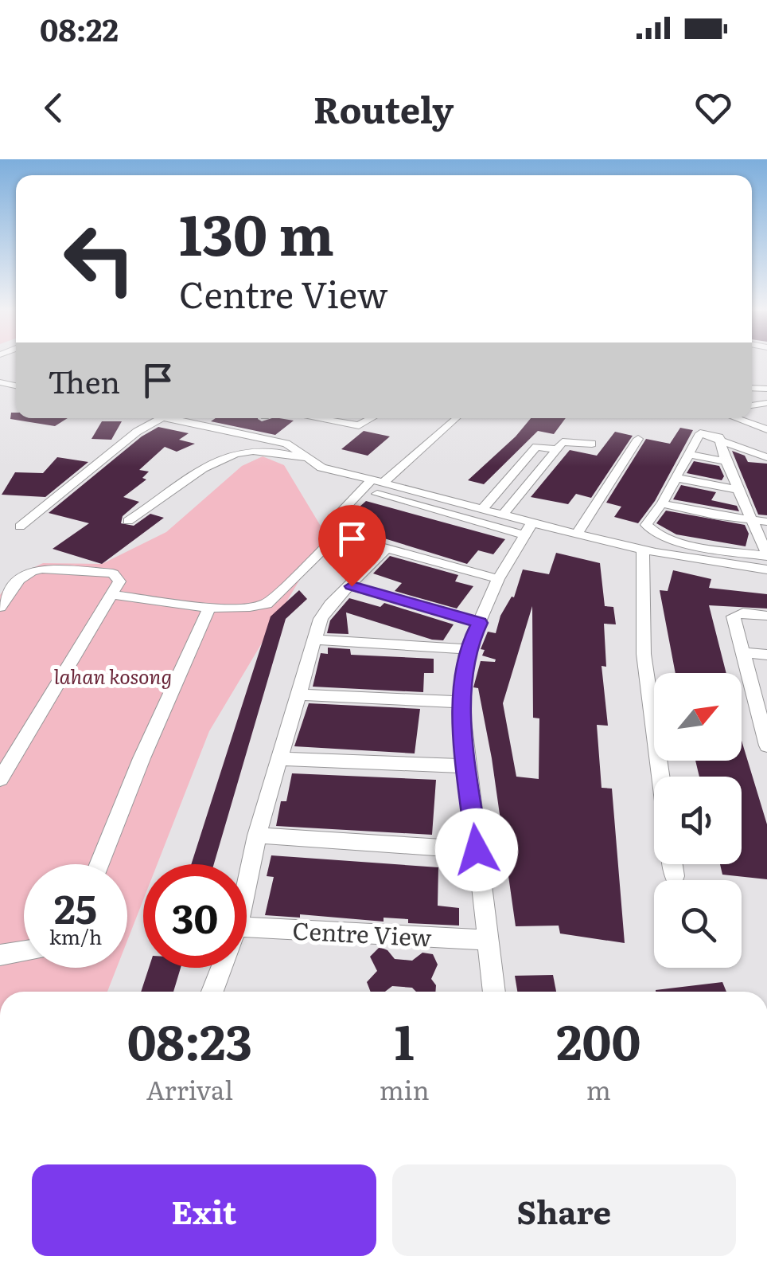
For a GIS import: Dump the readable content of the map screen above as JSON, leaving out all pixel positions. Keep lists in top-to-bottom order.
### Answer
{
  "streets": {
    "street": ["Centre View"]
  },
  "parks": ["lahan kosong"],
  "north": "top right",
  "page": {
    "status": "08:22",
    "header": "Routely",
    "turn": ["130 m", "Centre View"],
    "then": "Then",
    "speed": "25 km/h",
    "limit": "30",
    "eta": [
      "08:23",
      "Arrival",
      "1",
      "min",
      "200",
      "m"
    ],
    "buttons": ["Exit", "Share"]
  }
}
